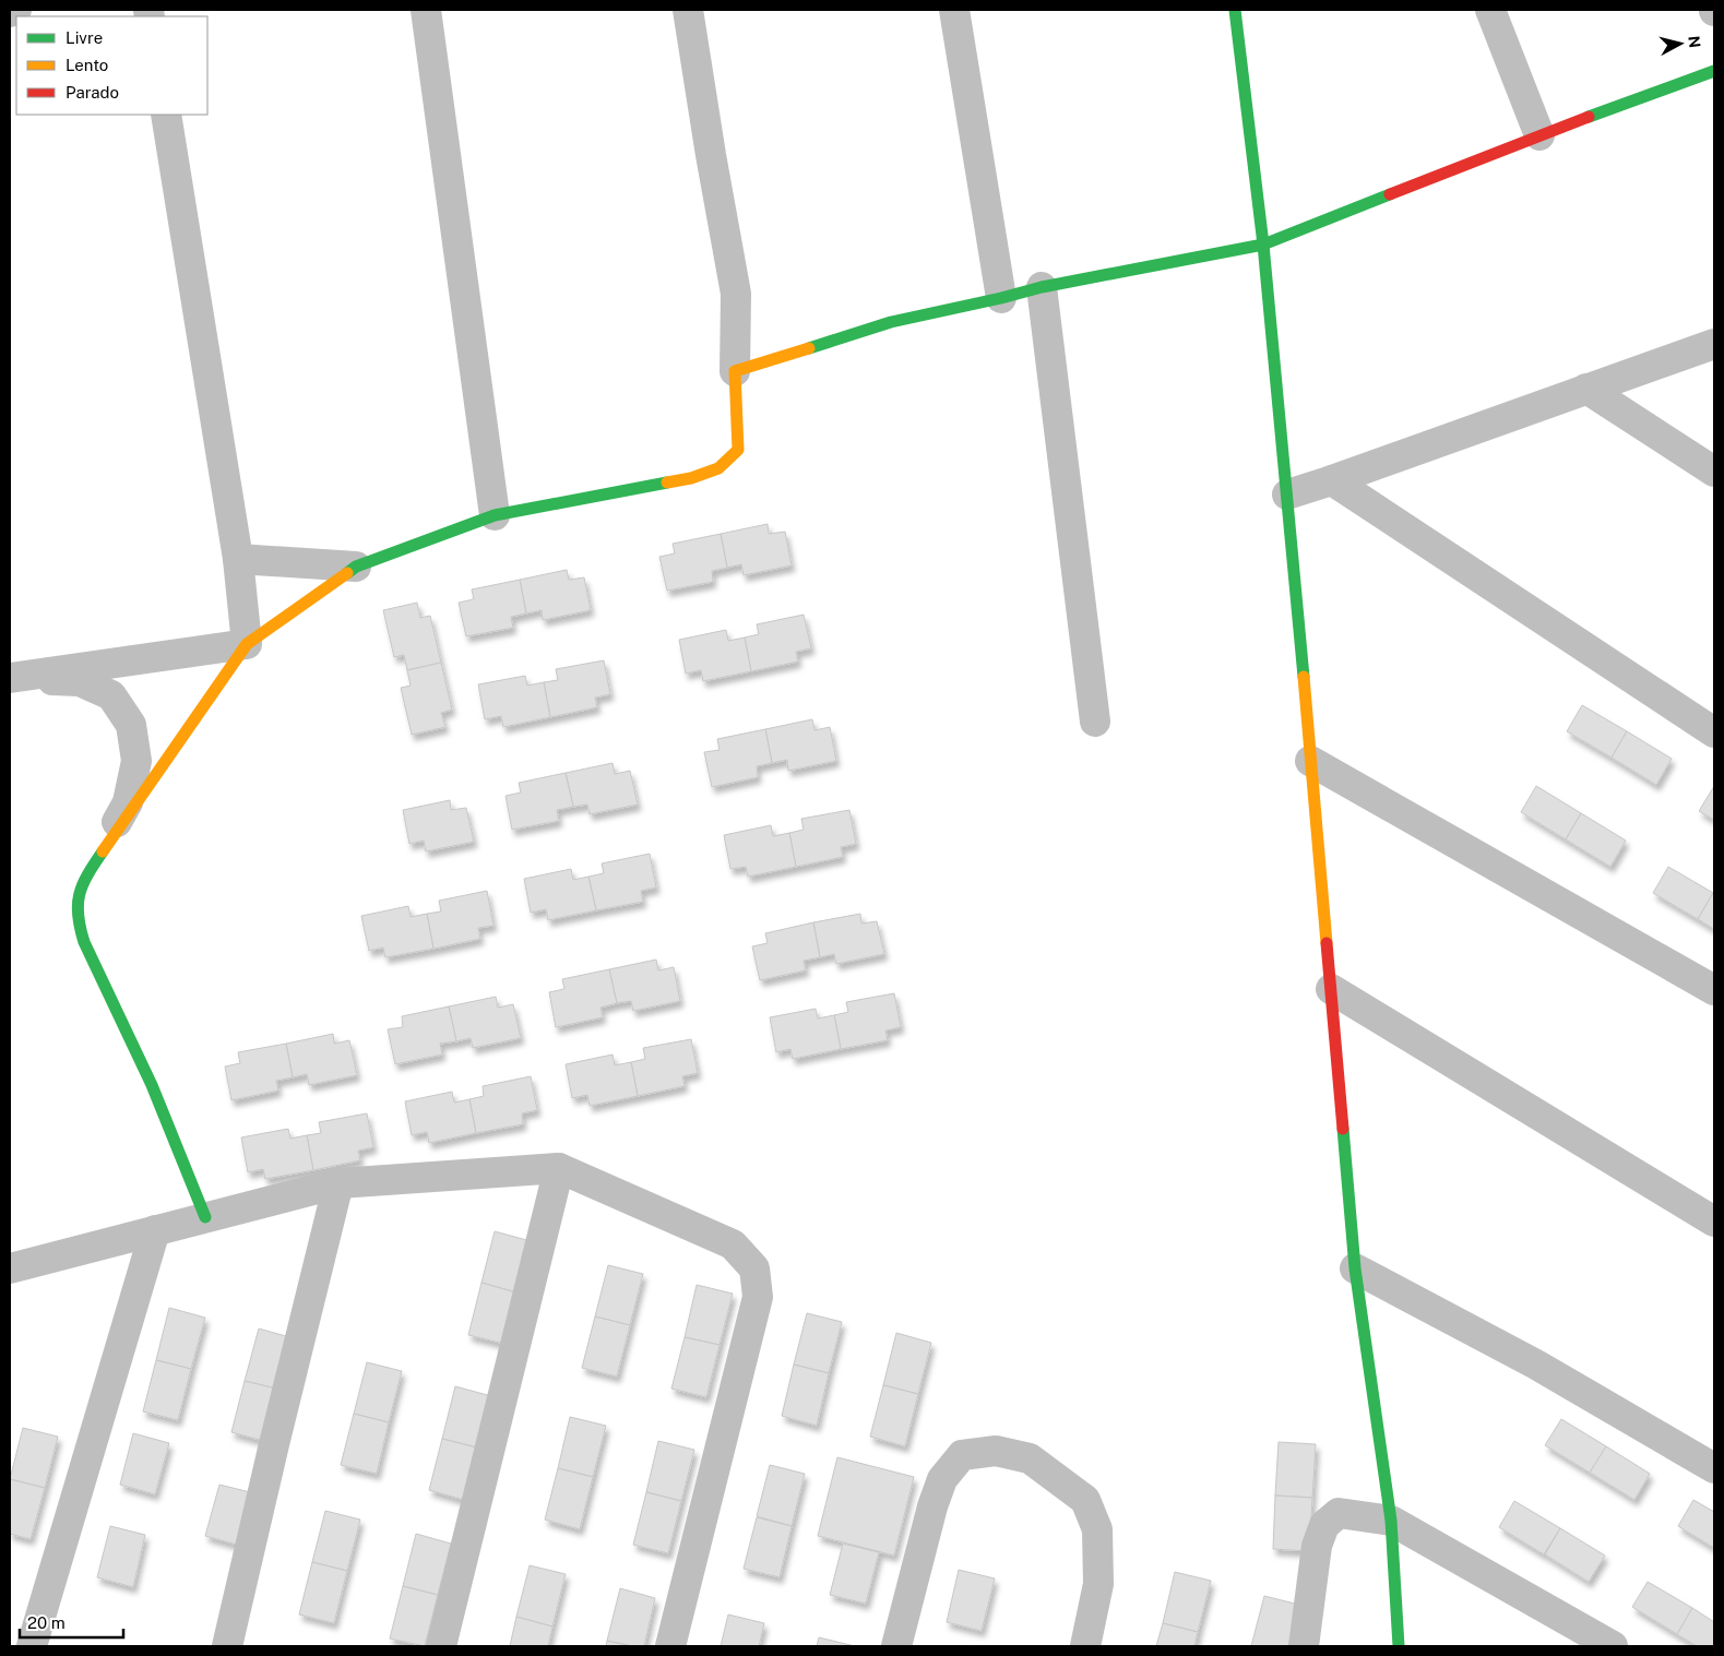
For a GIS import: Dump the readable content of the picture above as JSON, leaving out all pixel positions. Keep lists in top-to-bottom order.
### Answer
{
  "legend": ["Livre", "Lento", "Parado"],
  "scale_bar": "20 m",
  "north": "right"
}
